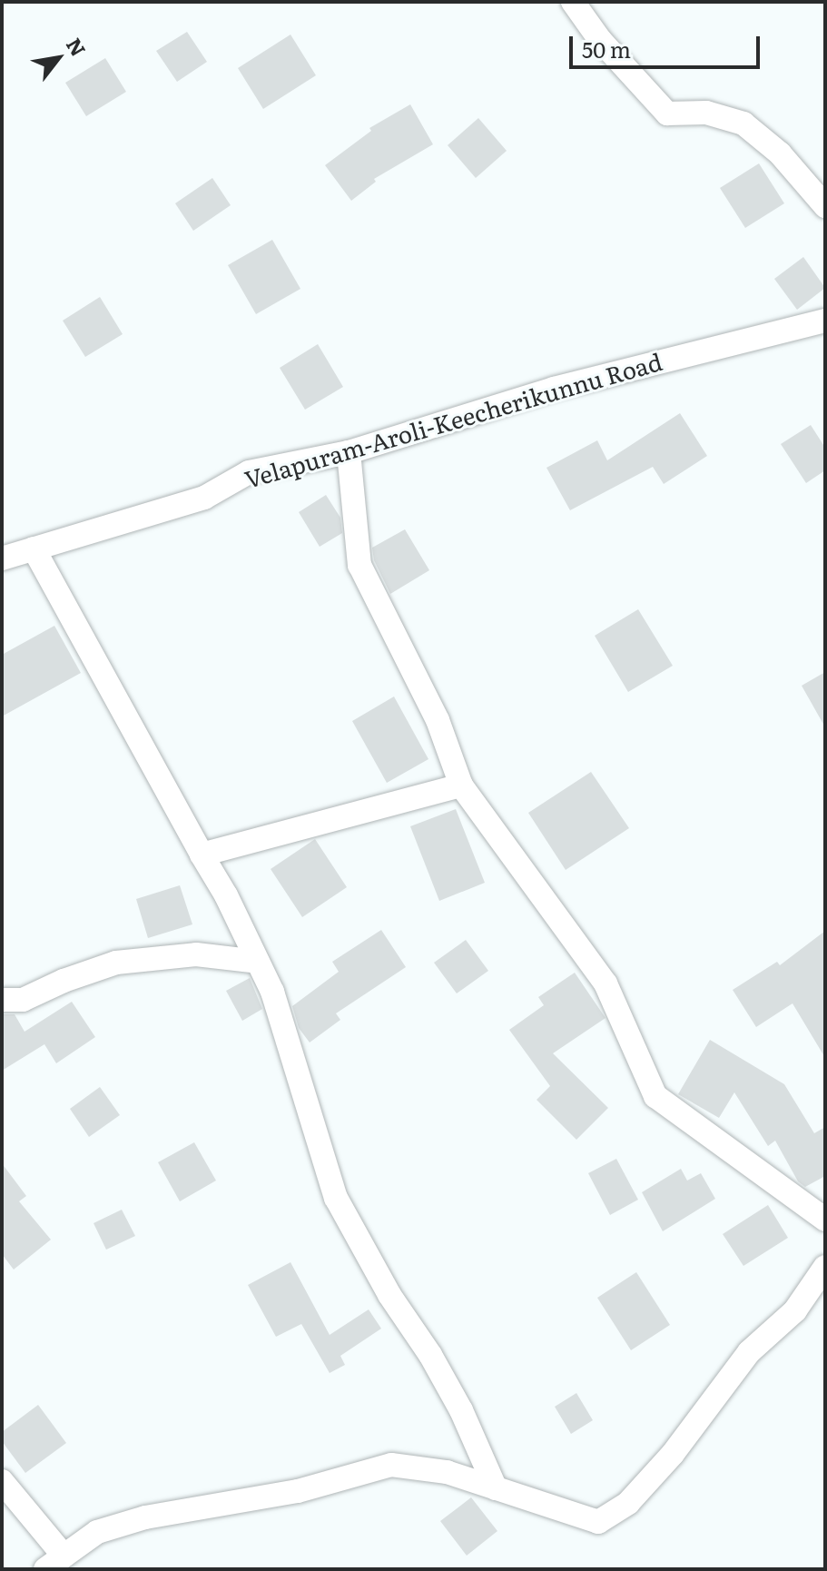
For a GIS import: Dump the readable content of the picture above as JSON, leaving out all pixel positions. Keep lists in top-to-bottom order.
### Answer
{
  "streets": {
    "street": ["Velapuram-Aroli-Keecherikunnu Road"]
  },
  "scale_bar": "50 m",
  "north": "top right"
}
